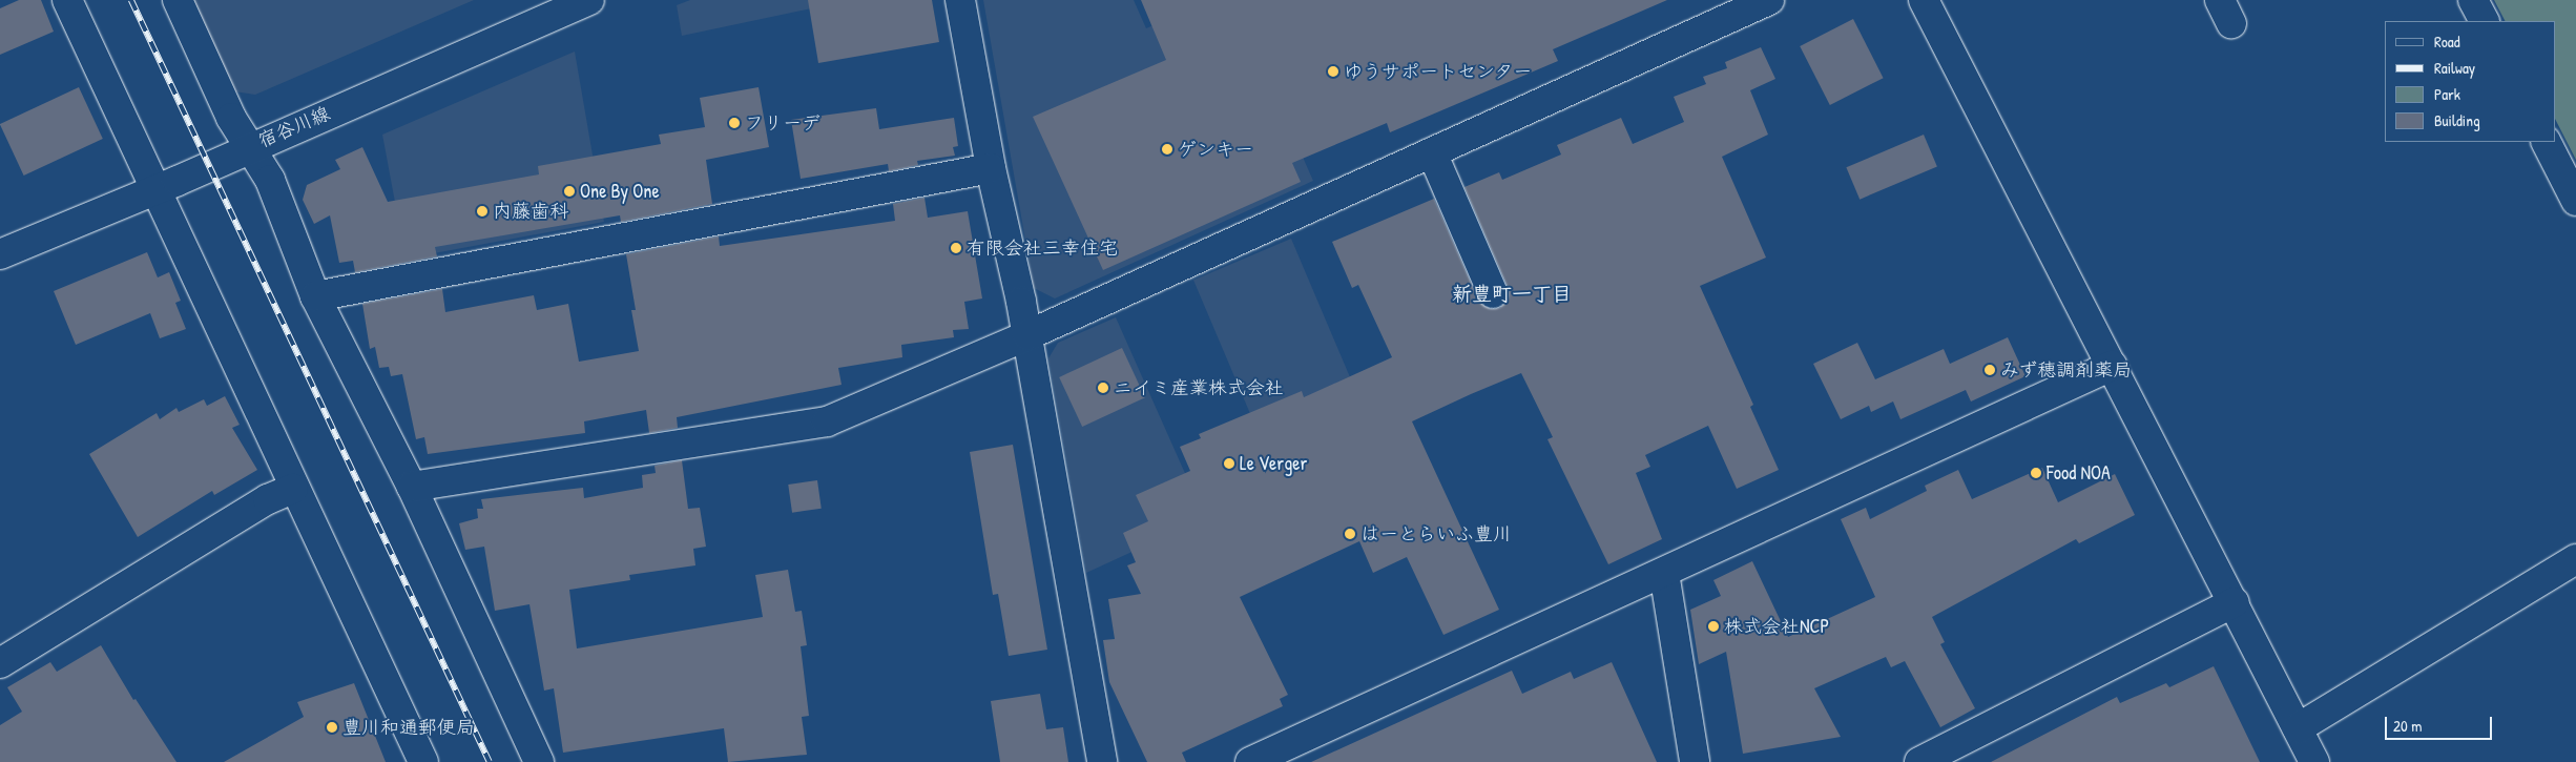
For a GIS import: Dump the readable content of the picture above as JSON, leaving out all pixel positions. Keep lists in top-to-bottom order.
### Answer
{
  "streets": {
    "street": ["宿谷川線"]
  },
  "districts": ["新豊町一丁目"],
  "places": [
    "ゆうサポートセンター",
    "フリーデ",
    "ゲンキー",
    "One By One",
    "内藤歯科",
    "有限会社三幸住宅",
    "みず穂調剤薬局",
    "ニイミ産業株式会社",
    "Le Verger",
    "Food NOA",
    "はーとらいふ豊川",
    "株式会社NCP",
    "豊川和通郵便局"
  ],
  "legend": [
    "Road",
    "Railway",
    "Park",
    "Building"
  ],
  "scale_bar": "20 m"
}
